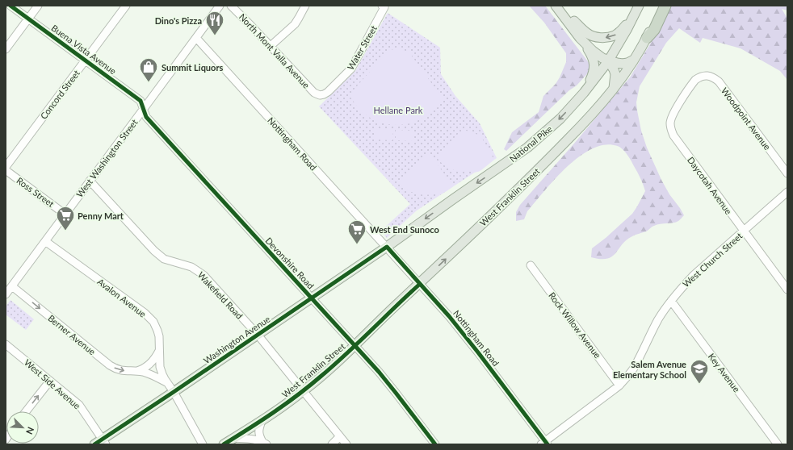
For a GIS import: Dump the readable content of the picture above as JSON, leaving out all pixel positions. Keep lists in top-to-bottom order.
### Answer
{
  "streets": {
    "main road": ["National Pike", "West Franklin Street", "Washington Avenue"],
    "street": [
      "Water Street",
      "Buena Vista Avenue",
      "North Mont Valla Avenue",
      "Concord Street",
      "Woodpoint Avenue",
      "Nottingham Road",
      "West Washington Street",
      "Daycotah Avenue",
      "Ross Street",
      "West Church Street",
      "Devonshire Road",
      "Wakefield Road",
      "Avalon Avenue",
      "Rock Willow Avenue",
      "Berner Avenue",
      "Key Avenue",
      "West Side Avenue"
    ]
  },
  "crossings": [
    ["Water Street", "North Mont Valla Avenue"],
    ["Buena Vista Avenue", "Concord Street"],
    ["Buena Vista Avenue", "West Washington Street"],
    ["Buena Vista Avenue", "Devonshire Road"],
    ["Woodpoint Avenue", "Daycotah Avenue"],
    ["Nottingham Road", "National Pike"],
    ["Nottingham Road", "West Washington Street"],
    ["Nottingham Road", "West Franklin Street"],
    ["Nottingham Road", "West Church Street"],
    ["Nottingham Road", "Washington Avenue"],
    ["National Pike", "Washington Avenue"],
    ["West Washington Street", "Ross Street"],
    ["West Washington Street", "Devonshire Road"],
    ["West Washington Street", "Wakefield Road"],
    ["West Washington Street", "Avalon Avenue"],
    ["West Washington Street", "Berner Avenue"],
    ["Daycotah Avenue", "West Church Street"],
    ["West Franklin Street", "Devonshire Road"],
    ["West Franklin Street", "Wakefield Road"],
    ["West Church Street", "Rock Willow Avenue"],
    ["West Church Street", "Key Avenue"],
    ["Devonshire Road", "Washington Avenue"],
    ["Wakefield Road", "Washington Avenue"],
    ["Avalon Avenue", "Berner Avenue"],
    ["Avalon Avenue", "Washington Avenue"],
    ["Washington Avenue", "West Side Avenue"]
  ],
  "one_way": ["National Pike", "West Franklin Street", "Berner Avenue"],
  "parks": ["Hellane Park"],
  "places": {
    "restaurant": ["Dino's Pizza"],
    "shop": ["Summit Liquors"],
    "supermarket": ["Penny Mart", "West End Sunoco"],
    "school or university": ["Salem Avenue Elementary School"]
  },
  "north": "bottom right"
}
